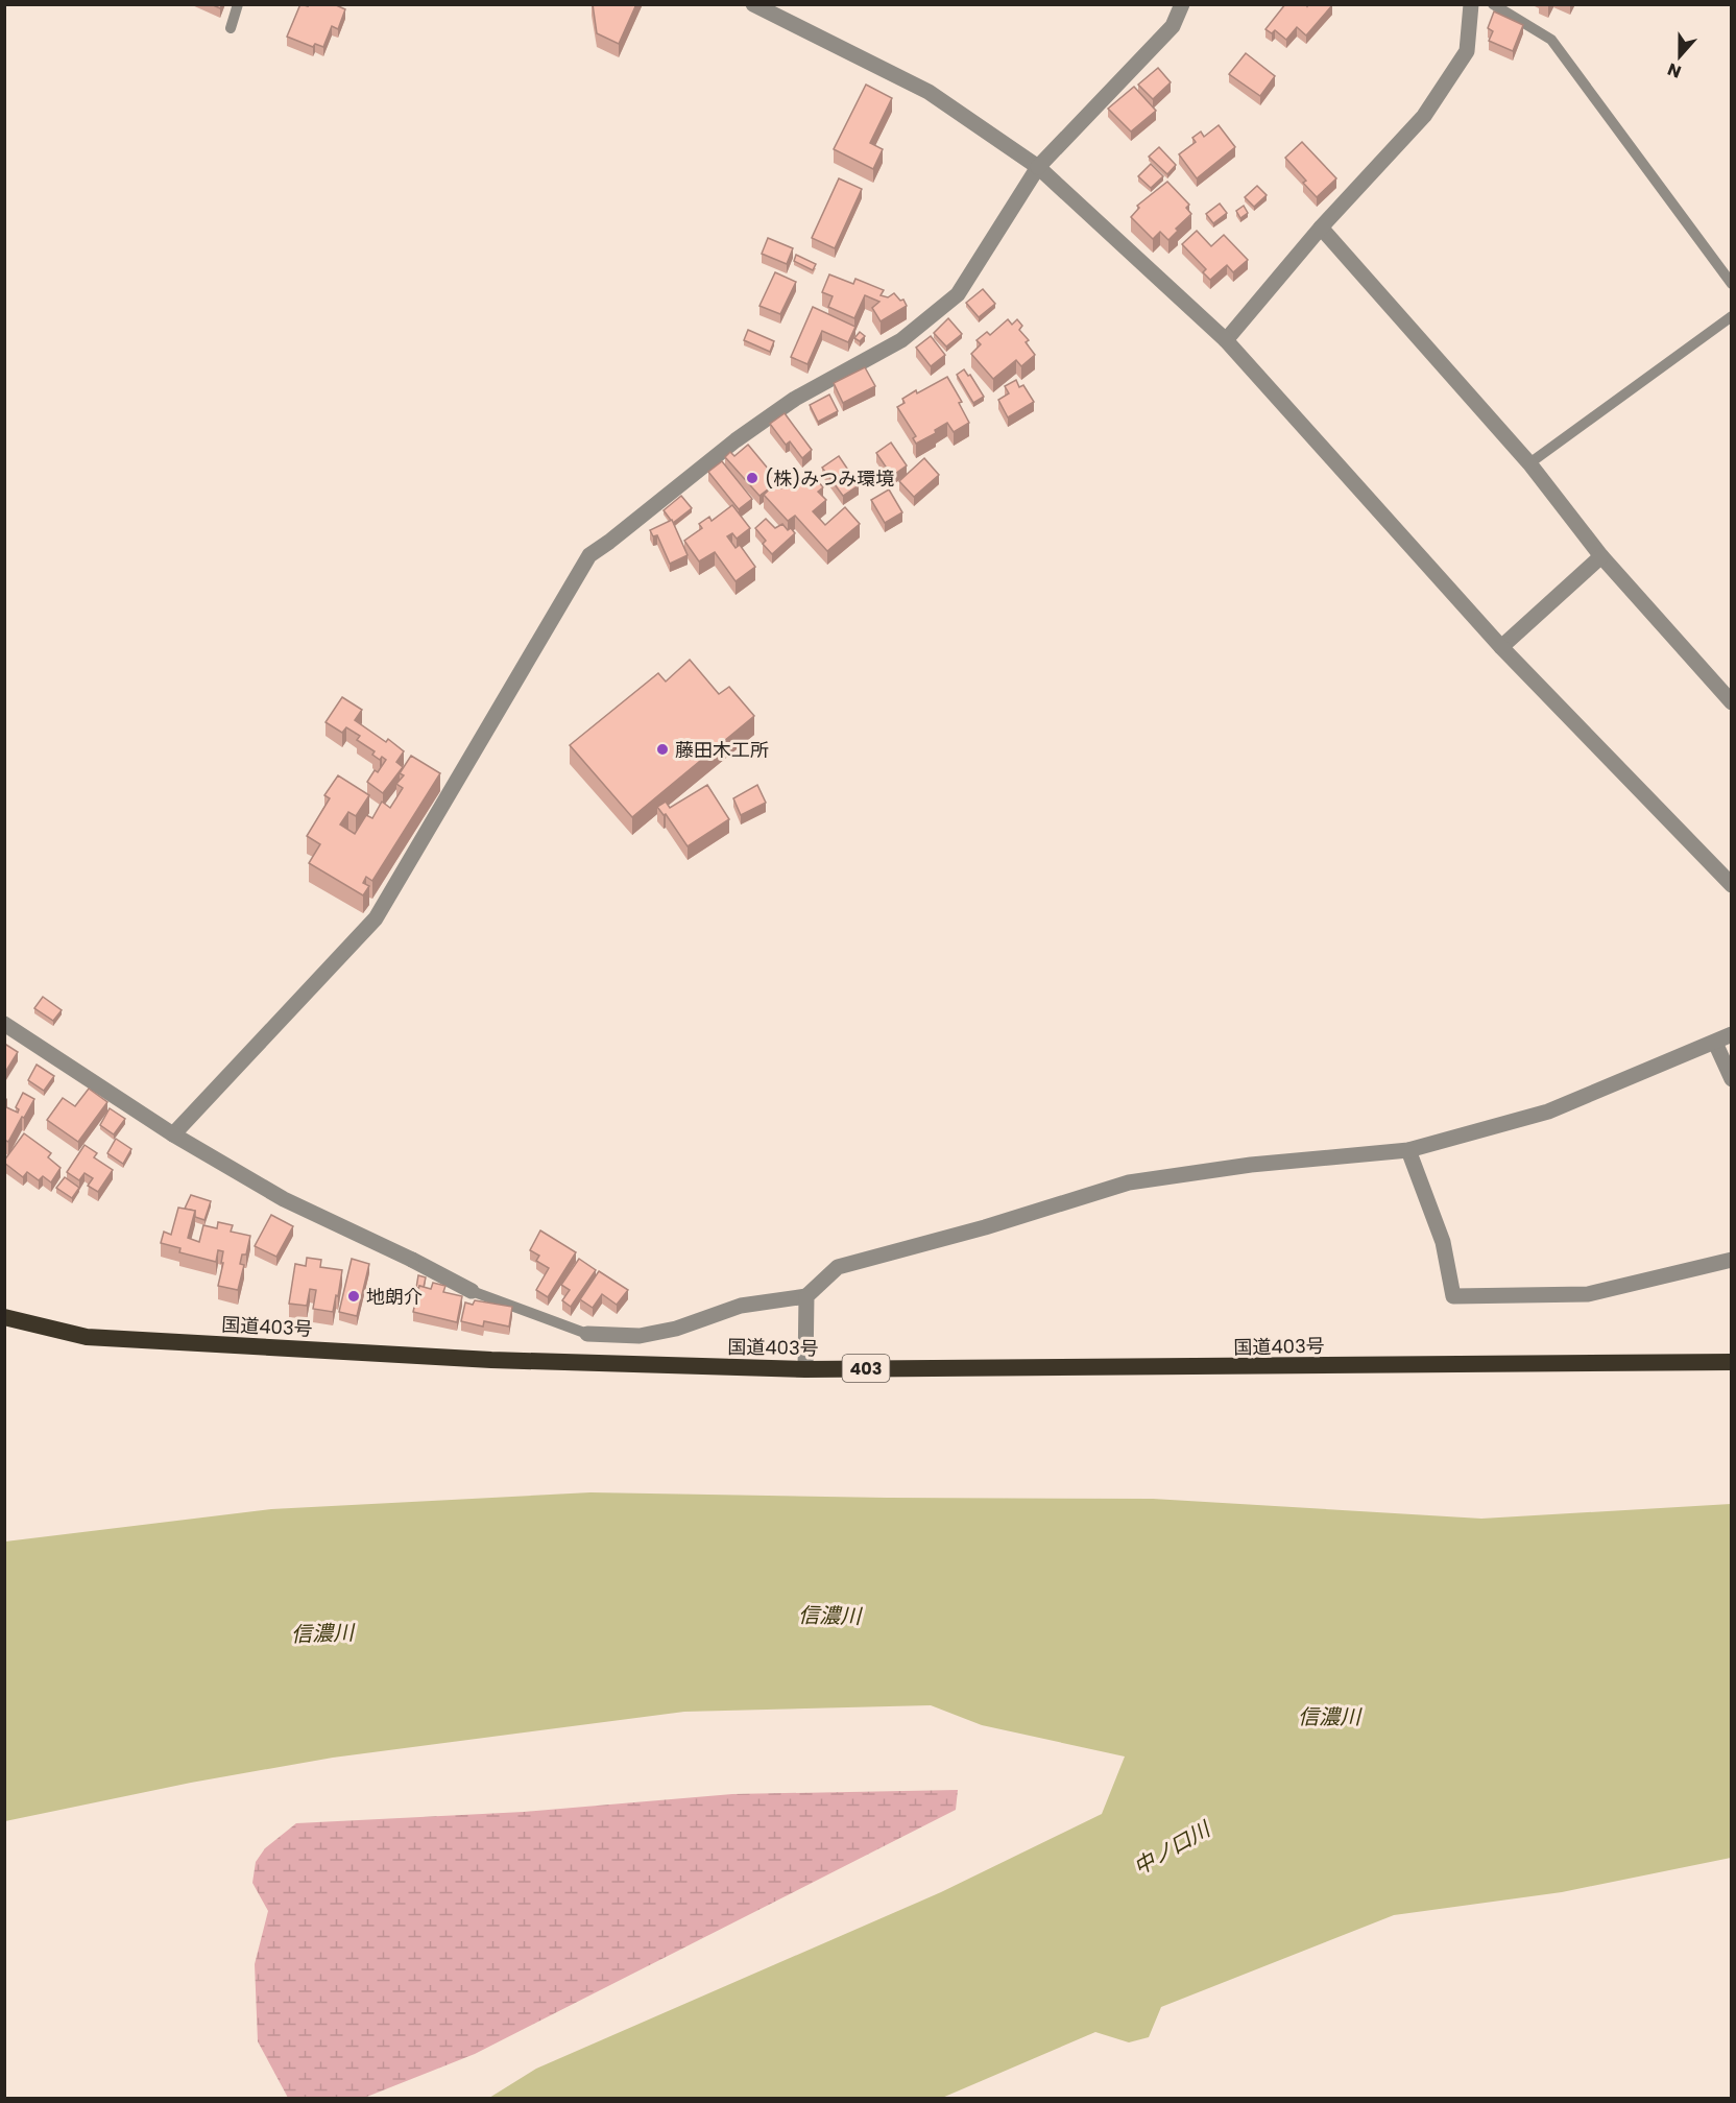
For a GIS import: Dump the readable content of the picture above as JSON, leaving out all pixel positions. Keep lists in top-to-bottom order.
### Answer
{
  "streets": {
    "highway": ["国道403号", "403"]
  },
  "water": ["信濃川", "中ノ口川"],
  "places": ["(株)みつみ環境", "藤田木工所", "地朗介"],
  "north": "bottom"
}
